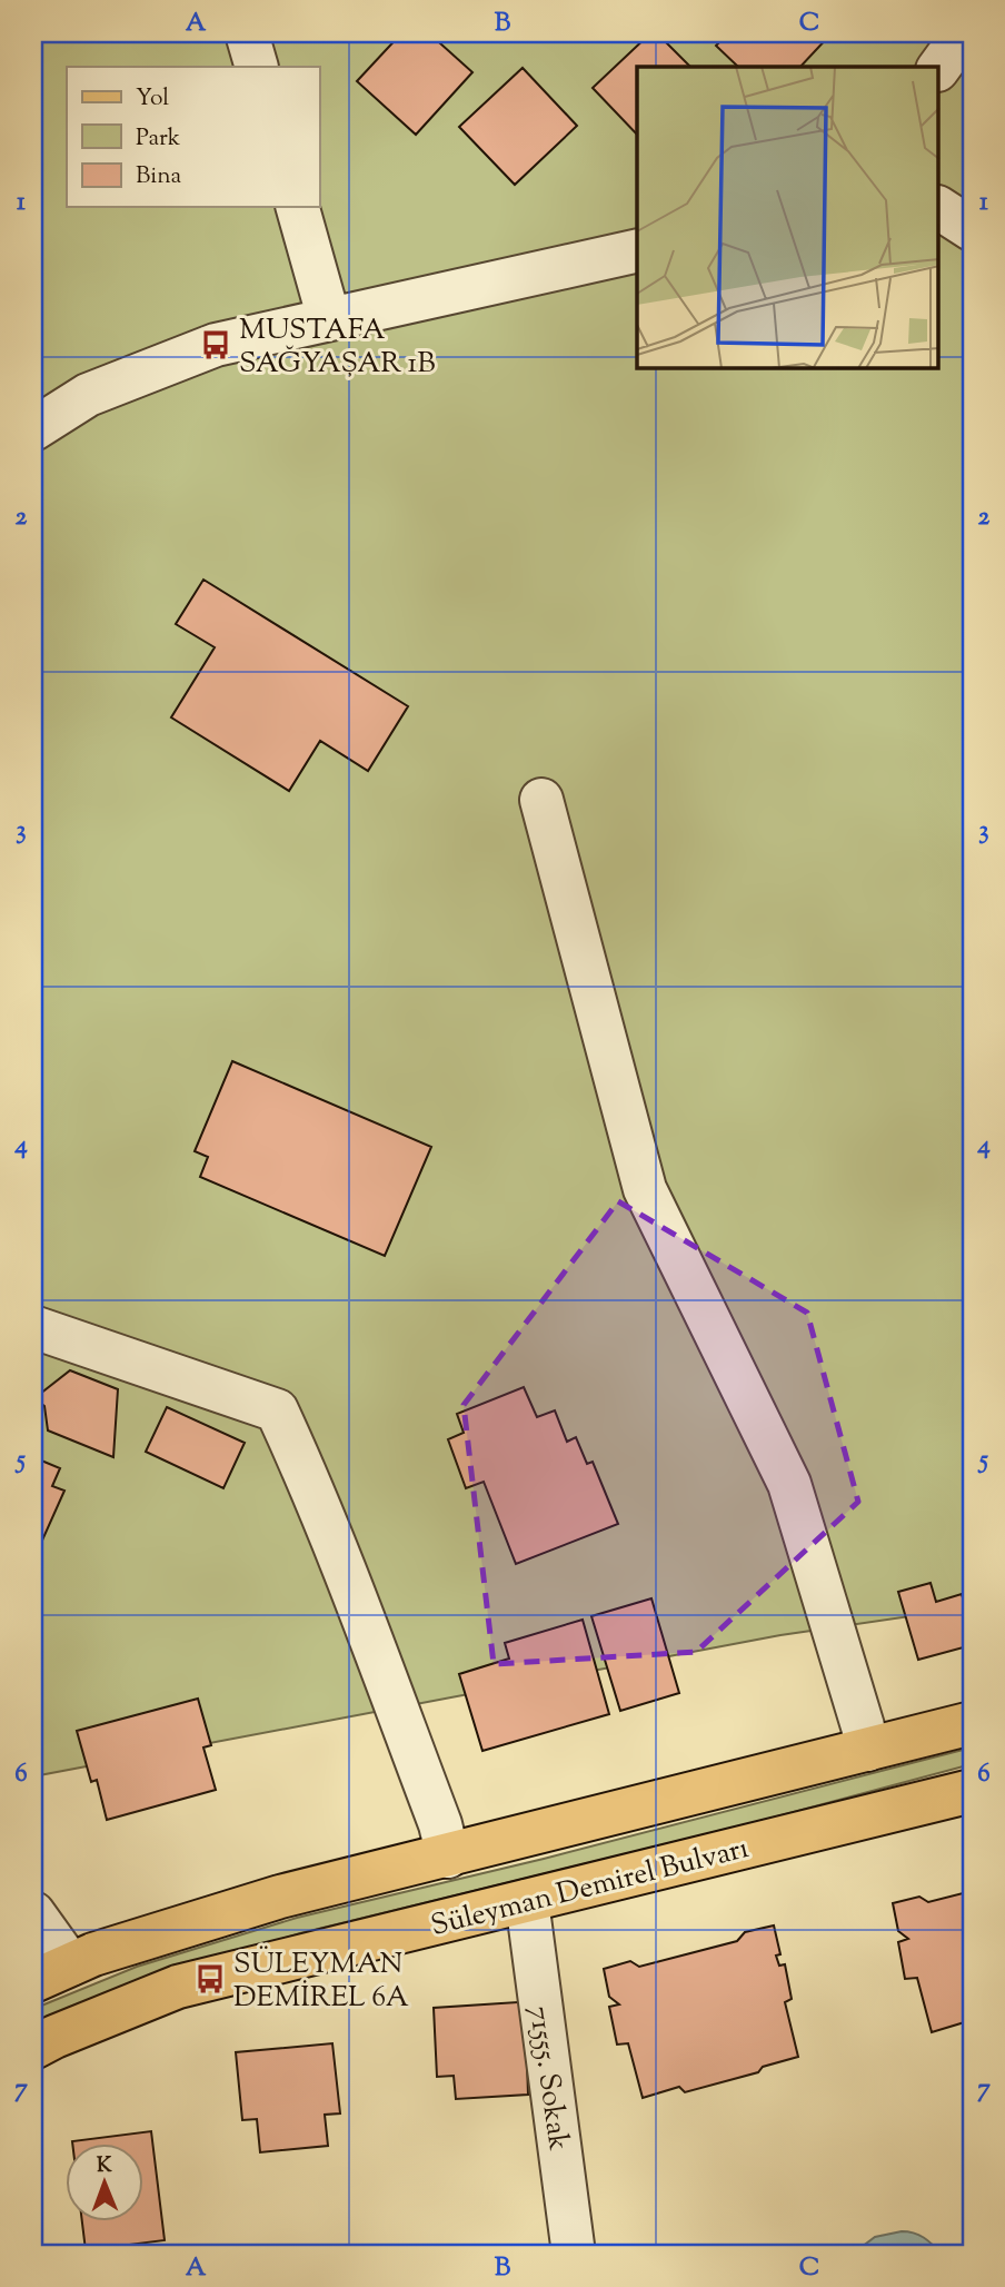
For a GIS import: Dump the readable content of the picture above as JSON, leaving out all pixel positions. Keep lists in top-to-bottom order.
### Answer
{
  "streets": {
    "main road": ["Süleyman Demirel Bulvarı"],
    "street": ["71555. Sokak"]
  },
  "crossings": [
    ["Süleyman Demirel Bulvarı", "71555. Sokak"]
  ],
  "places": {
    "bus stop": ["MUSTAFA SAĞYAŞAR 1B", "SÜLEYMAN DEMİREL 6A"]
  },
  "legend": ["Yol", "Park", "Bina"],
  "north": "top",
  "grid": {
    "columns": ["A", "B", "C"],
    "rows": [
      "1",
      "2",
      "3",
      "4",
      "5",
      "6",
      "7"
    ]
  }
}
